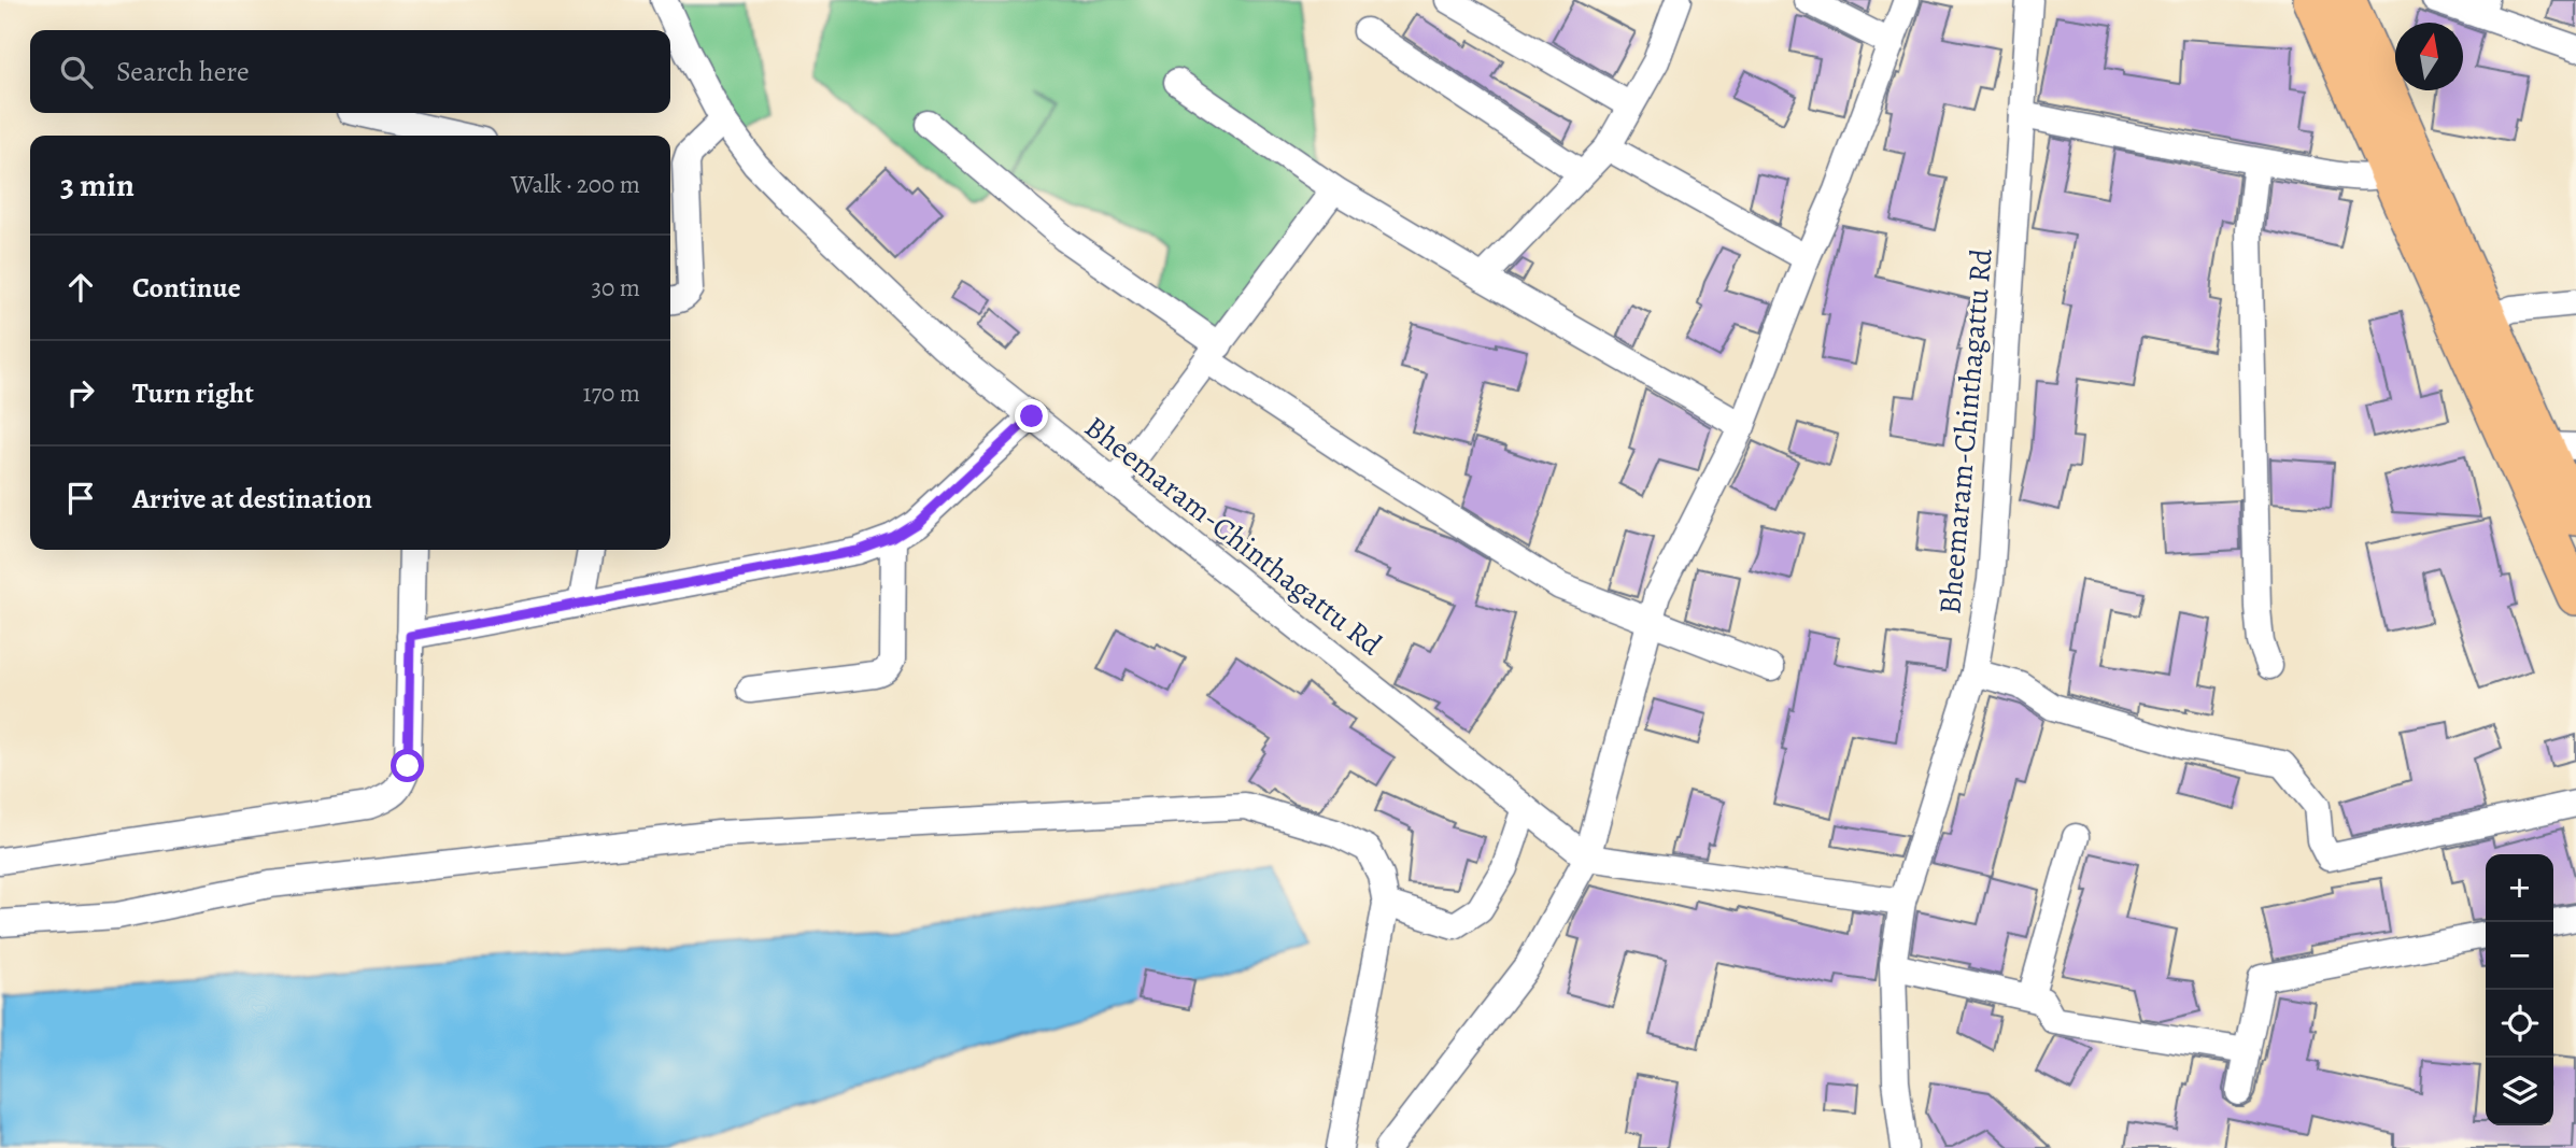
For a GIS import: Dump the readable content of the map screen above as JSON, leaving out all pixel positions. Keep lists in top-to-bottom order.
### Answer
{
  "streets": {
    "street": ["Bheemaram-Chinthagattu Rd"]
  },
  "north": "top",
  "page": {
    "search": "Search here",
    "heading": ["3 min", "Walk · 200 m"],
    "list": [
      ["Continue", "30 m"],
      ["Turn right", "170 m"],
      "Arrive at destination"
    ],
    "map_buttons": ["+", "−"]
  }
}
